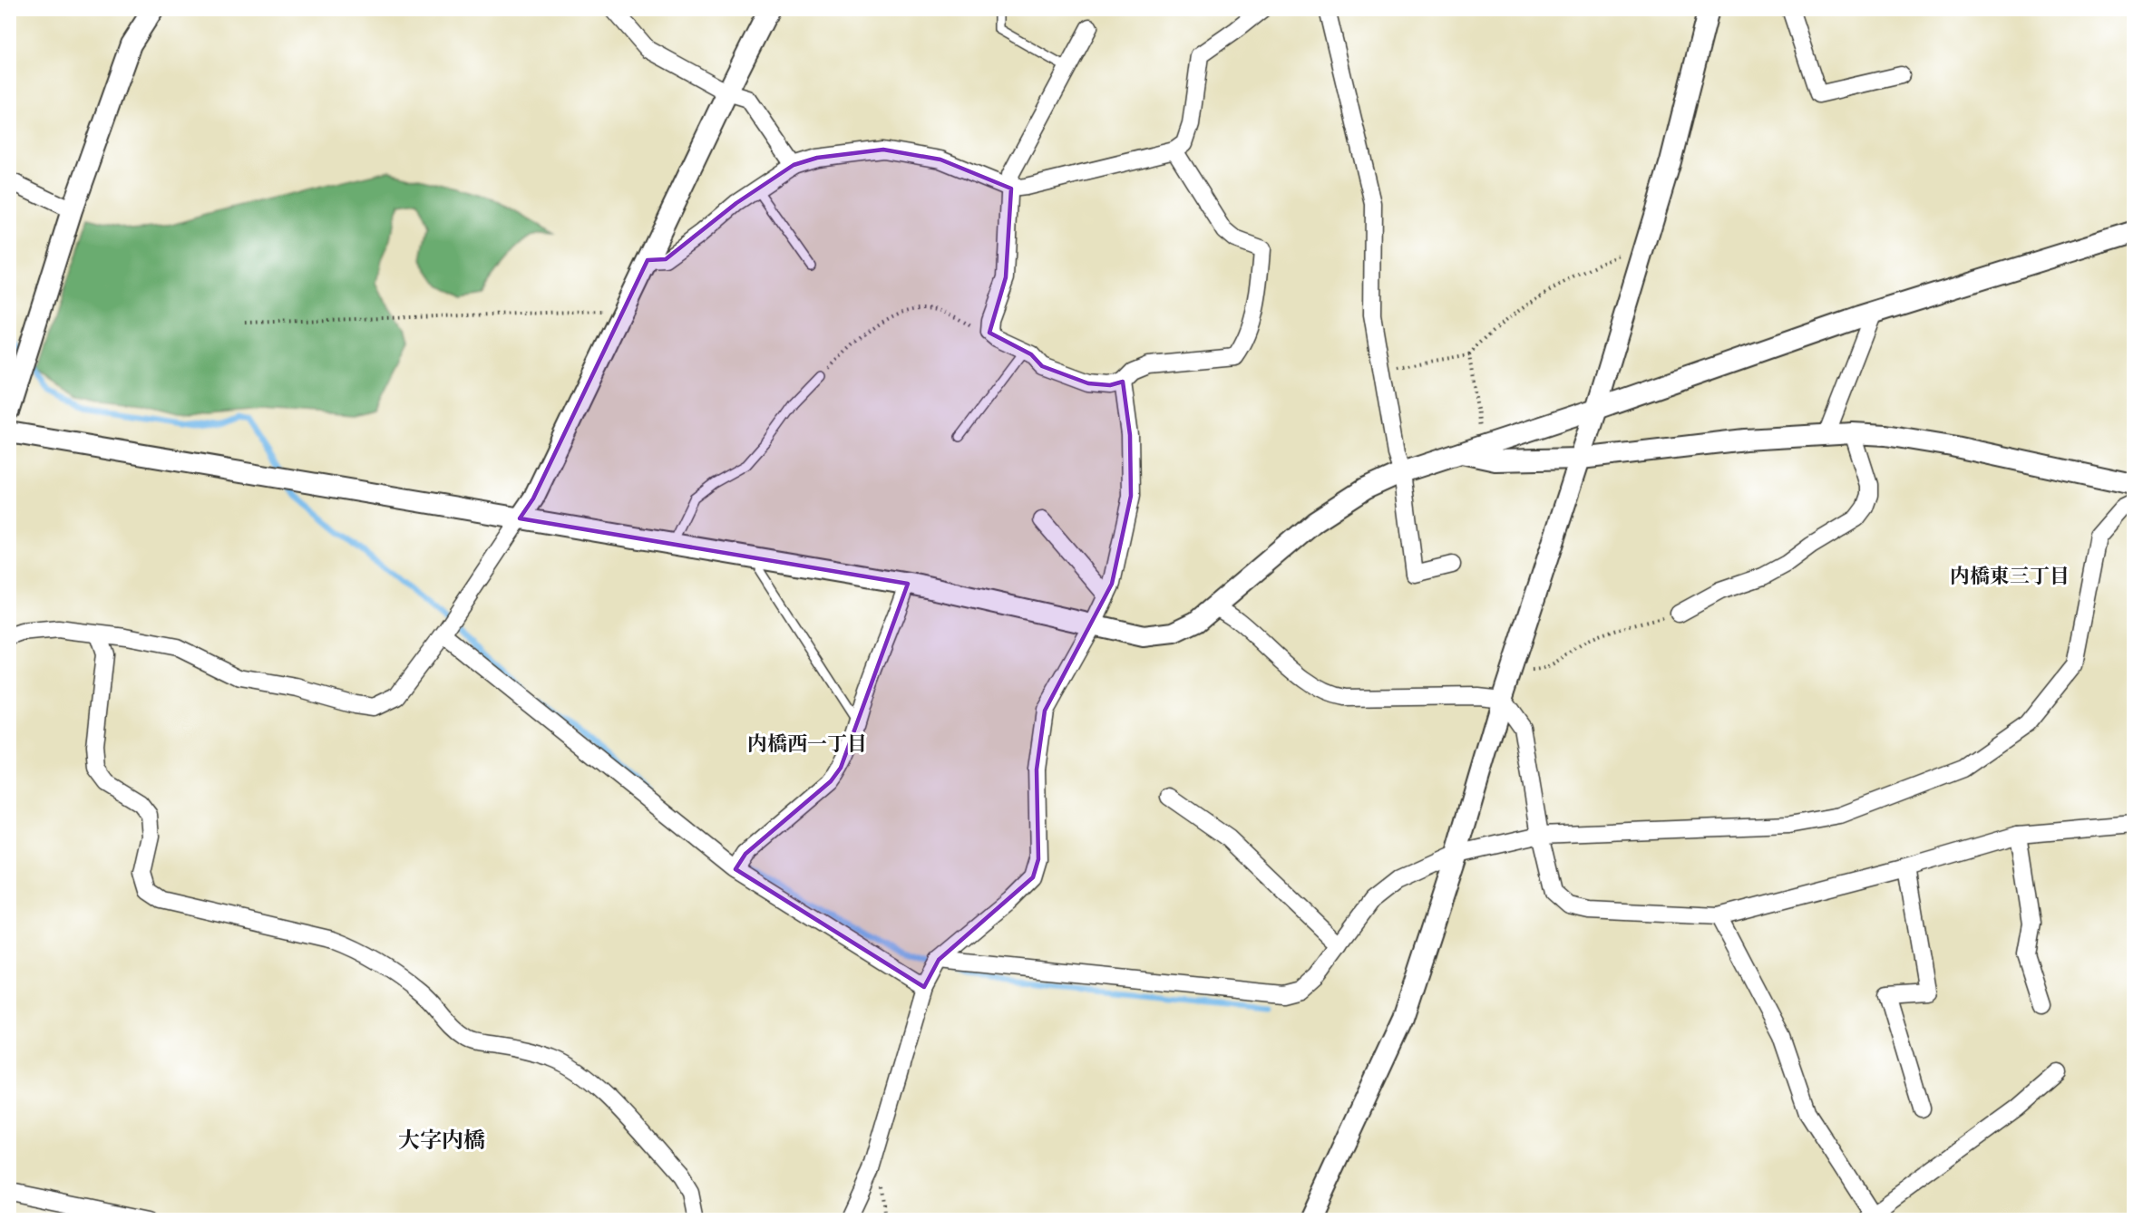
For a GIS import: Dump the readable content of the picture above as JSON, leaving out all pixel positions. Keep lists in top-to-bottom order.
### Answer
{
  "districts": ["内橋東三丁目", "内橋西一丁目", "大字内橋"]
}
